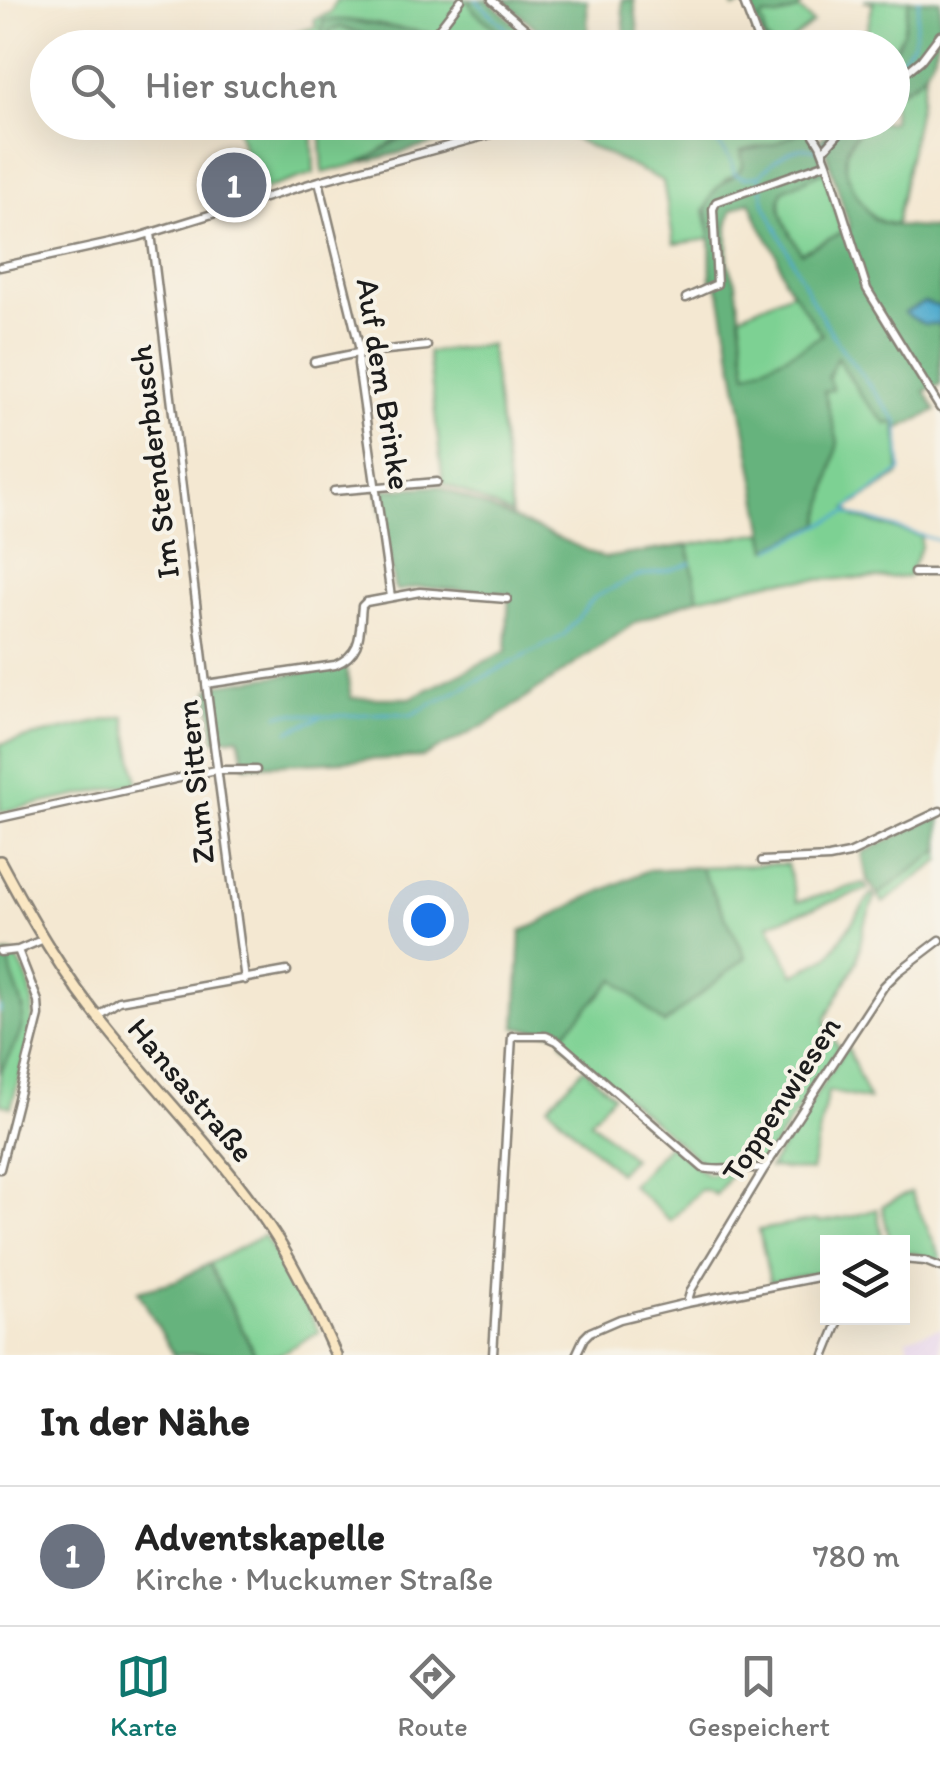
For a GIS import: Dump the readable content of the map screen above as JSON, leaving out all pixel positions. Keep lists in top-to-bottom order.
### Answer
{
  "streets": {
    "main road": ["Hansastraße"],
    "street": [
      "Auf dem Brinke",
      "Im Stenderbusch",
      "Zum Sittern",
      "Toppenwiesen"
    ]
  },
  "crossings": [
    ["Auf dem Brinke", "Zum Sittern"],
    ["Im Stenderbusch", "Zum Sittern"]
  ],
  "page": {
    "search": "Hier suchen",
    "pins": "1",
    "heading": "In der Nähe",
    "list": [
      {
        "mark": "1",
        "name": "Adventskapelle",
        "note": "Kirche · Muckumer Straße",
        "value": "780 m"
      }
    ],
    "nav": ["Karte", "Route", "Gespeichert"]
  }
}
